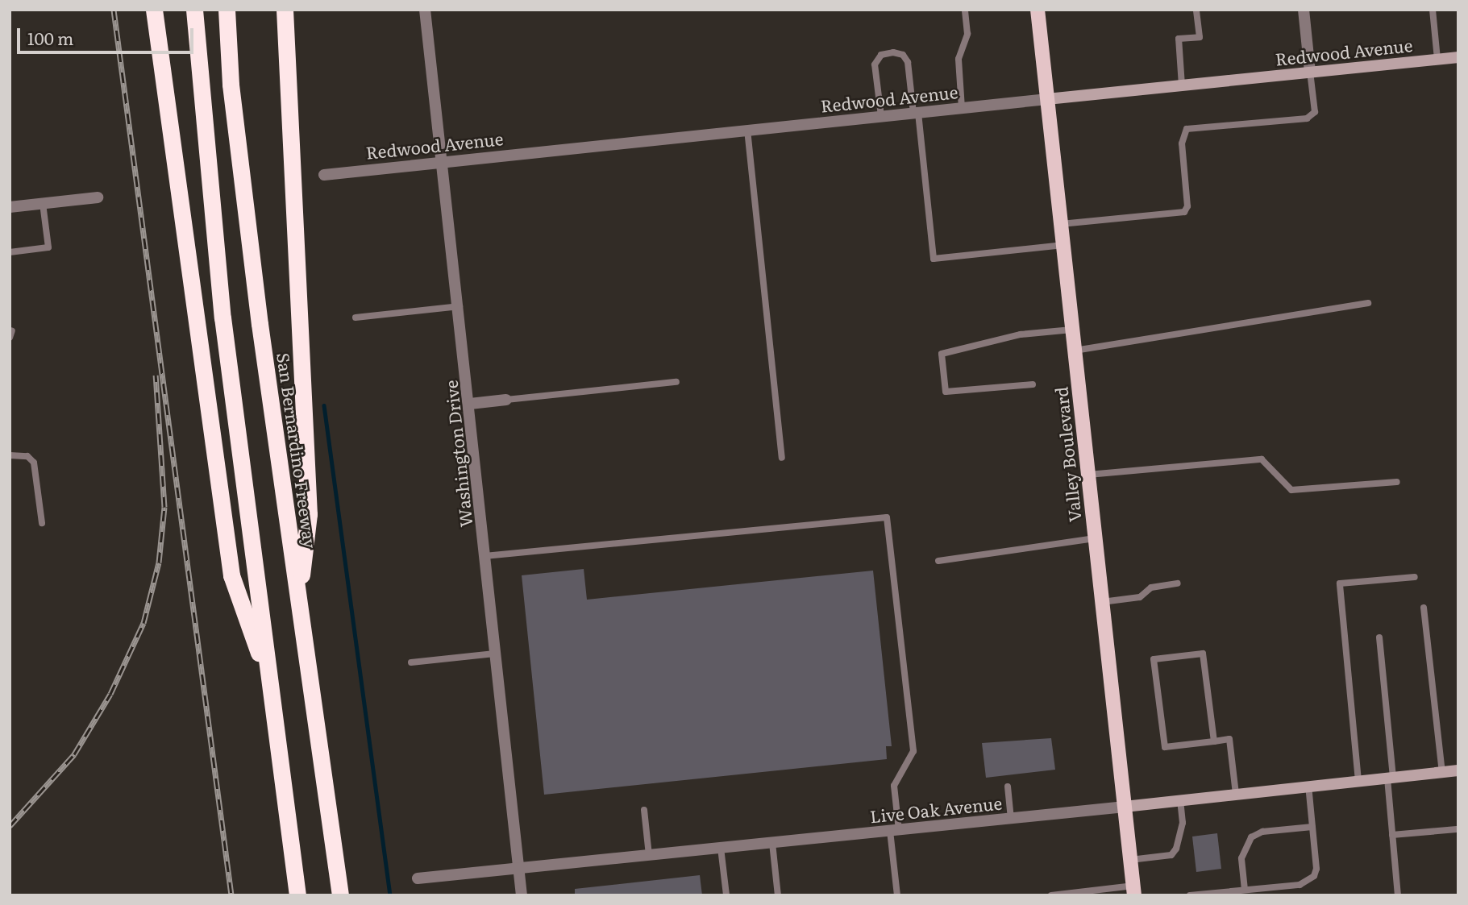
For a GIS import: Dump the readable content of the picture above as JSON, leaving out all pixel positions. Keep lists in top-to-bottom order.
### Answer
{
  "streets": {
    "highway": ["San Bernardino Freeway"],
    "main road": ["Valley Boulevard"],
    "street": ["Redwood Avenue", "Washington Drive", "Live Oak Avenue"]
  },
  "crossings": [
    ["Redwood Avenue", "Washington Drive"],
    ["Redwood Avenue", "Valley Boulevard"],
    ["Washington Drive", "Live Oak Avenue"],
    ["Valley Boulevard", "Live Oak Avenue"]
  ],
  "scale_bar": "100 m"
}
